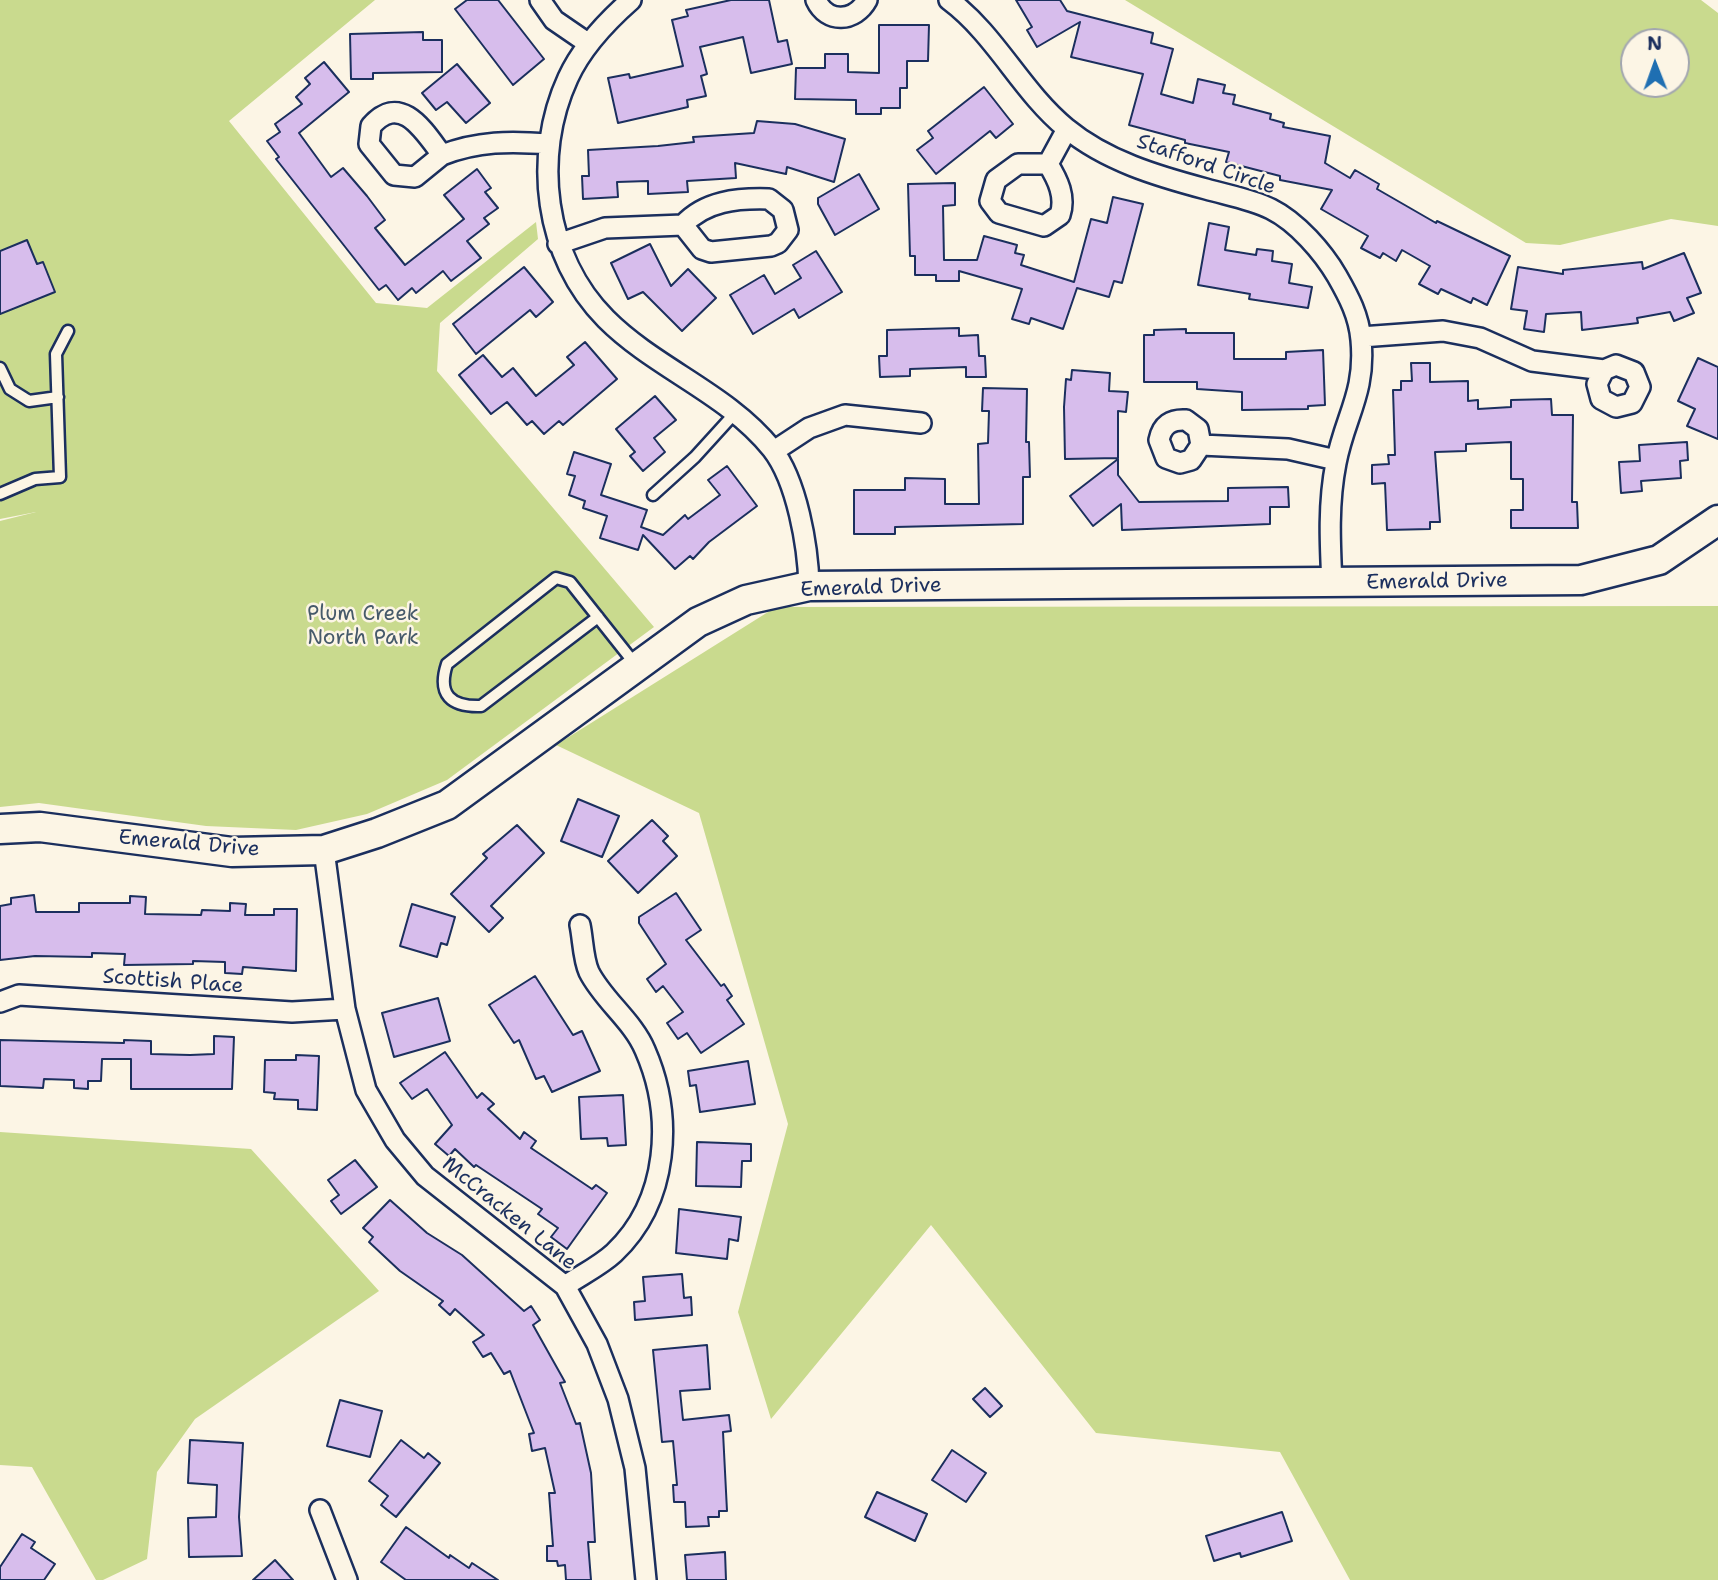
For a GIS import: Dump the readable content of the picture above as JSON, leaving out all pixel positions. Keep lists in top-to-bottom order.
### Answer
{
  "streets": {
    "street": [
      "Stafford Circle",
      "Emerald Drive",
      "Scottish Place",
      "McCracken Lane"
    ]
  },
  "crossings": [
    ["Stafford Circle", "Emerald Drive"],
    ["Emerald Drive", "McCracken Lane"],
    ["Scottish Place", "McCracken Lane"]
  ],
  "parks": ["Plum Creek North Park"],
  "north": "top"
}
